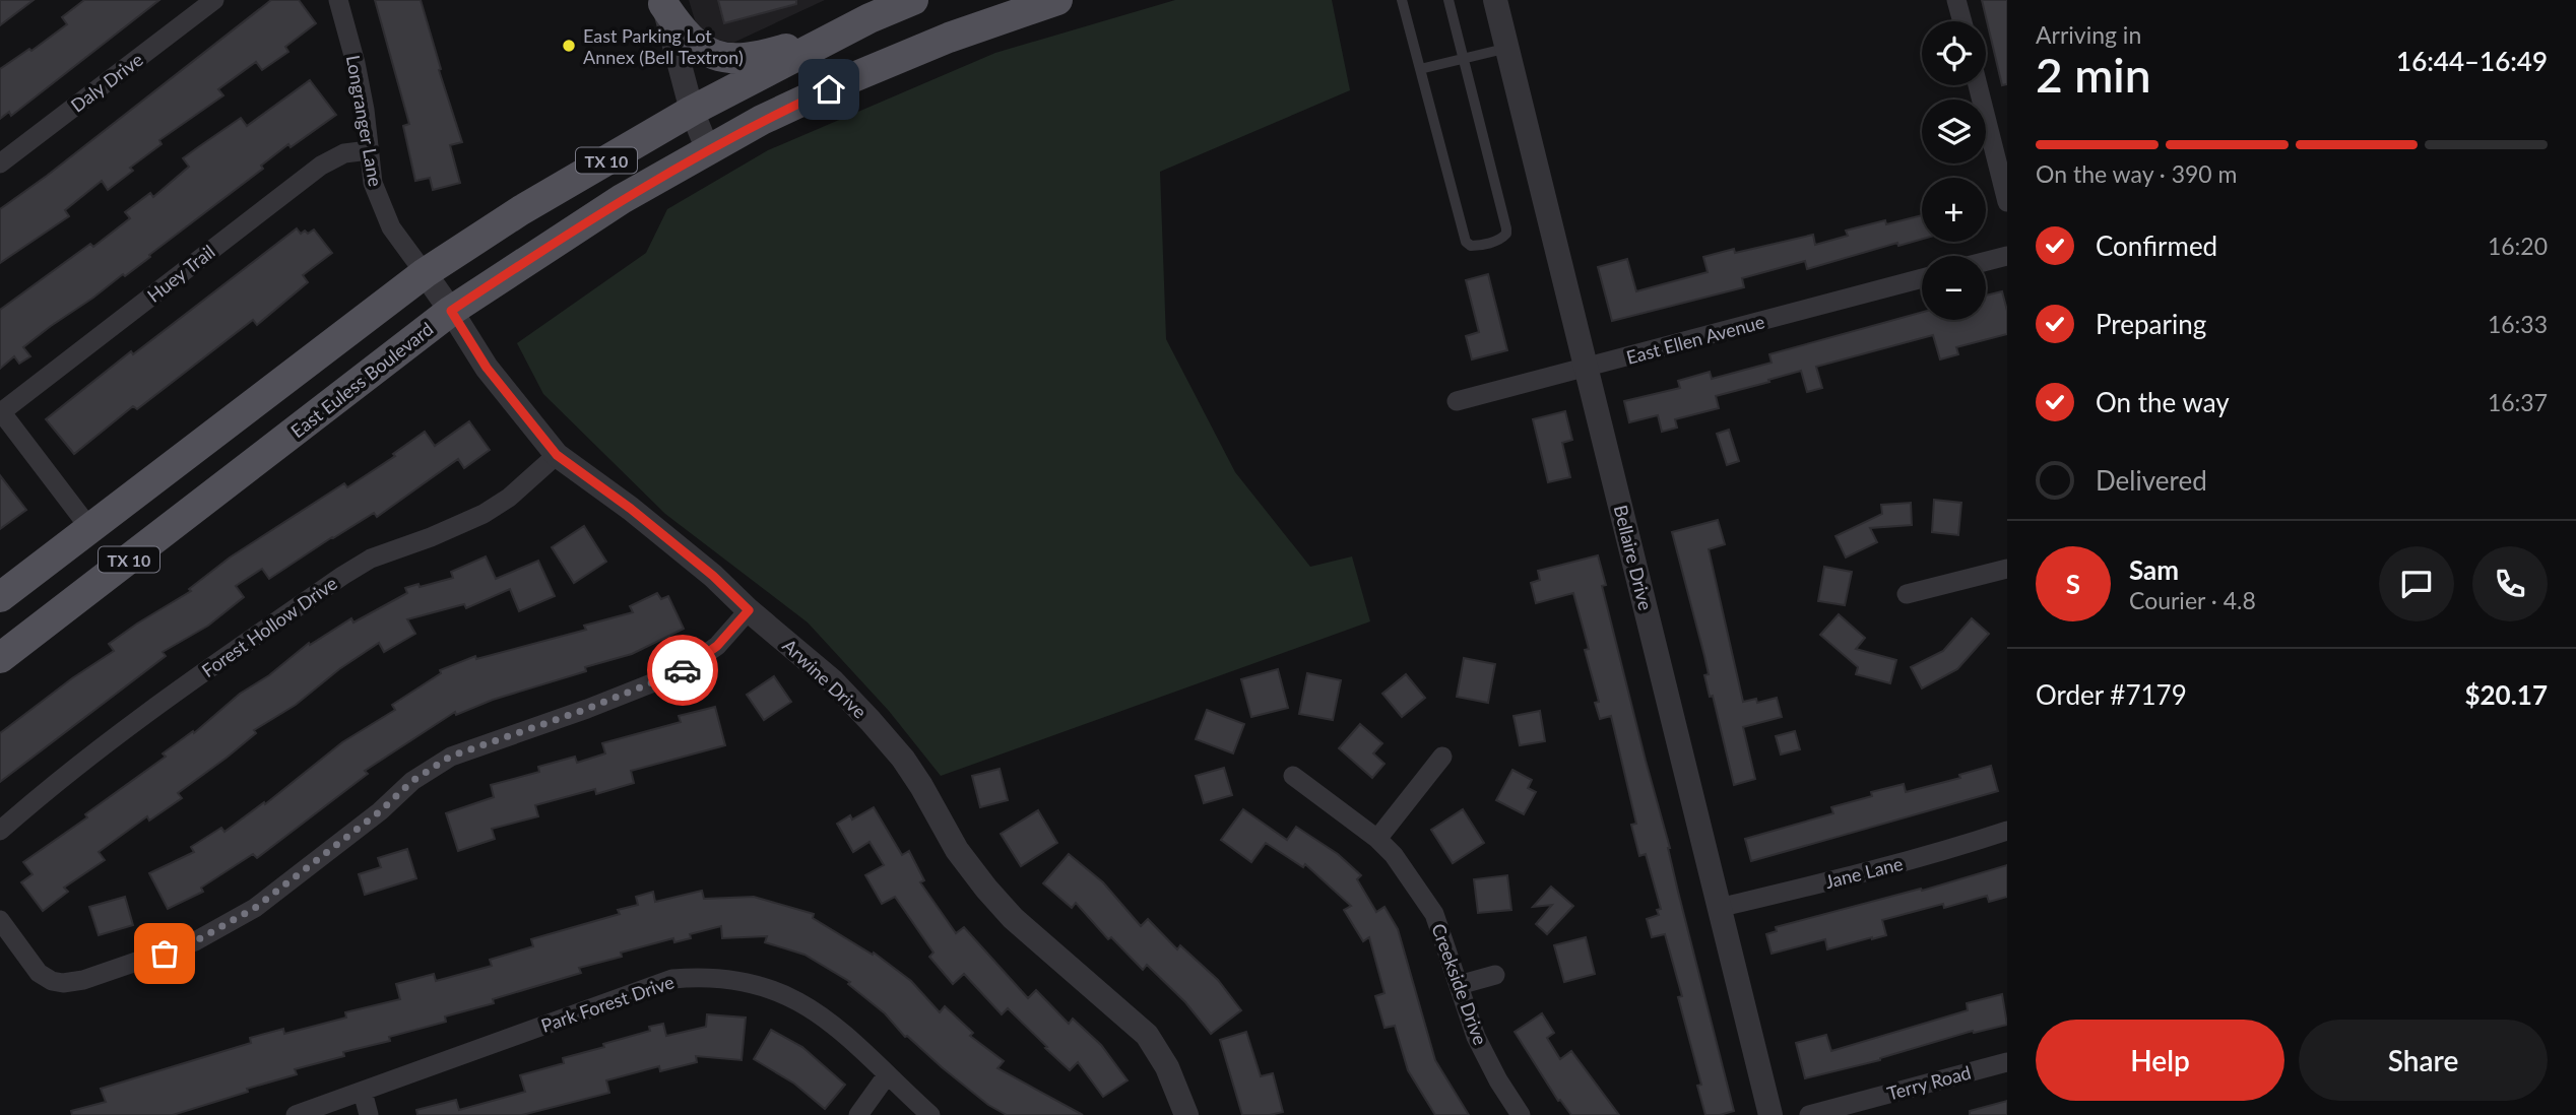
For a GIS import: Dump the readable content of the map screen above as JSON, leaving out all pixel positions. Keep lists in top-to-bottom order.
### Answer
{
  "streets": {
    "main road": ["TX 10", "East Euless Boulevard"],
    "street": [
      "Daly Drive",
      "Longranger Lane",
      "Huey Trail",
      "East Ellen Avenue",
      "Bellaire Drive",
      "Forest Hollow Drive",
      "Arwine Drive",
      "Jane Lane",
      "Creekside Drive",
      "Park Forest Drive",
      "Terry Road"
    ]
  },
  "crossings": [
    ["Longranger Lane", "TX 10"],
    ["Longranger Lane", "Huey Trail"],
    ["Longranger Lane", "Arwine Drive"],
    ["TX 10", "Arwine Drive"],
    ["East Ellen Avenue", "Bellaire Drive"],
    ["East Euless Boulevard", "Arwine Drive"],
    ["Bellaire Drive", "Jane Lane"],
    ["Forest Hollow Drive", "Arwine Drive"]
  ],
  "places": ["East Parking Lot Annex (Bell Textron)"],
  "page": {
    "heading": ["2 min", "Arriving in", "16:44–16:49"],
    "panel": [
      "Sam",
      "Courier · 4.8",
      "Order #7179",
      "$20.17"
    ],
    "map_buttons": ["+", "−"],
    "bar": "On the way · 390 m",
    "list": [
      ["Confirmed", "16:20"],
      ["Preparing", "16:33"],
      ["On the way", "16:37"],
      "Delivered"
    ],
    "round": "S",
    "buttons": ["Help", "Share"]
  }
}
